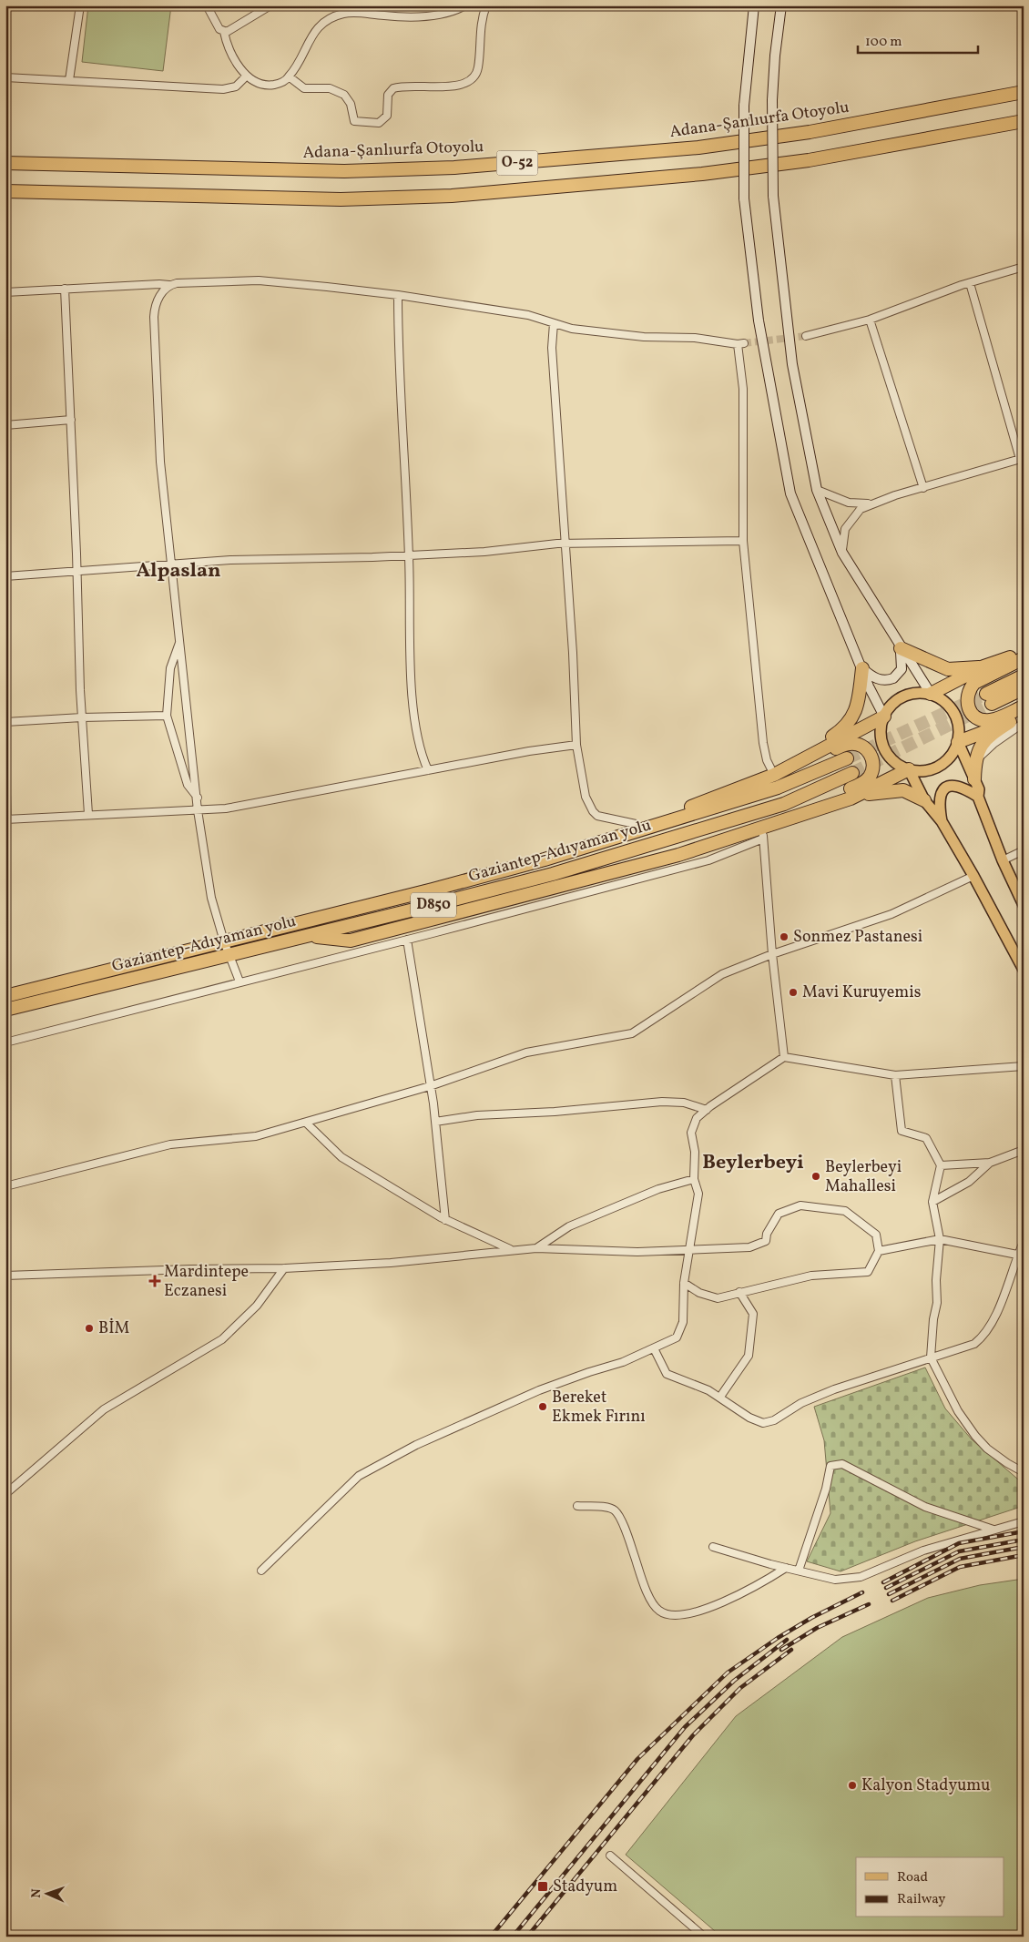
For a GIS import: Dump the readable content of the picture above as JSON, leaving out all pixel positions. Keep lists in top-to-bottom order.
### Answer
{
  "streets": {
    "highway": [
      "Adana-Şanlıurfa Otoyolu",
      "O-52",
      "Gaziantep-Adıyaman yolu",
      "D850"
    ]
  },
  "districts": ["Alpaslan", "Beylerbeyi"],
  "places": {
    "other": [
      "Sonmez Pastanesi",
      "Mavi Kuruyemis",
      "Beylerbeyi Mahallesi",
      "BİM",
      "Bereket Ekmek Fırını",
      "Kalyon Stadyumu"
    ],
    "health": ["Mardintepe Eczanesi"],
    "transit": ["Stadyum"]
  },
  "legend": ["Road", "Railway"],
  "scale_bar": "100 m",
  "north": "left"
}
